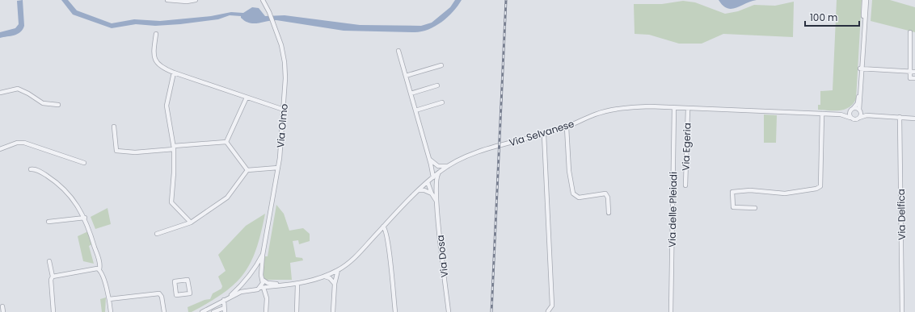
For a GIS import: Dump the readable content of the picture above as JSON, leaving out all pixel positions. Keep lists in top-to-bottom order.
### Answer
{
  "streets": {
    "street": [
      "Via Olmo",
      "Via Selvanese",
      "Via Egeria",
      "Via delle Pleiadi",
      "Via Delfica",
      "Via Dosa"
    ]
  },
  "crossings": [
    ["Via Olmo", "Via Selvanese"],
    ["Via Selvanese", "Via Egeria"],
    ["Via Selvanese", "Via delle Pleiadi"],
    ["Via Selvanese", "Via Dosa"]
  ],
  "scale_bar": "100 m"
}
